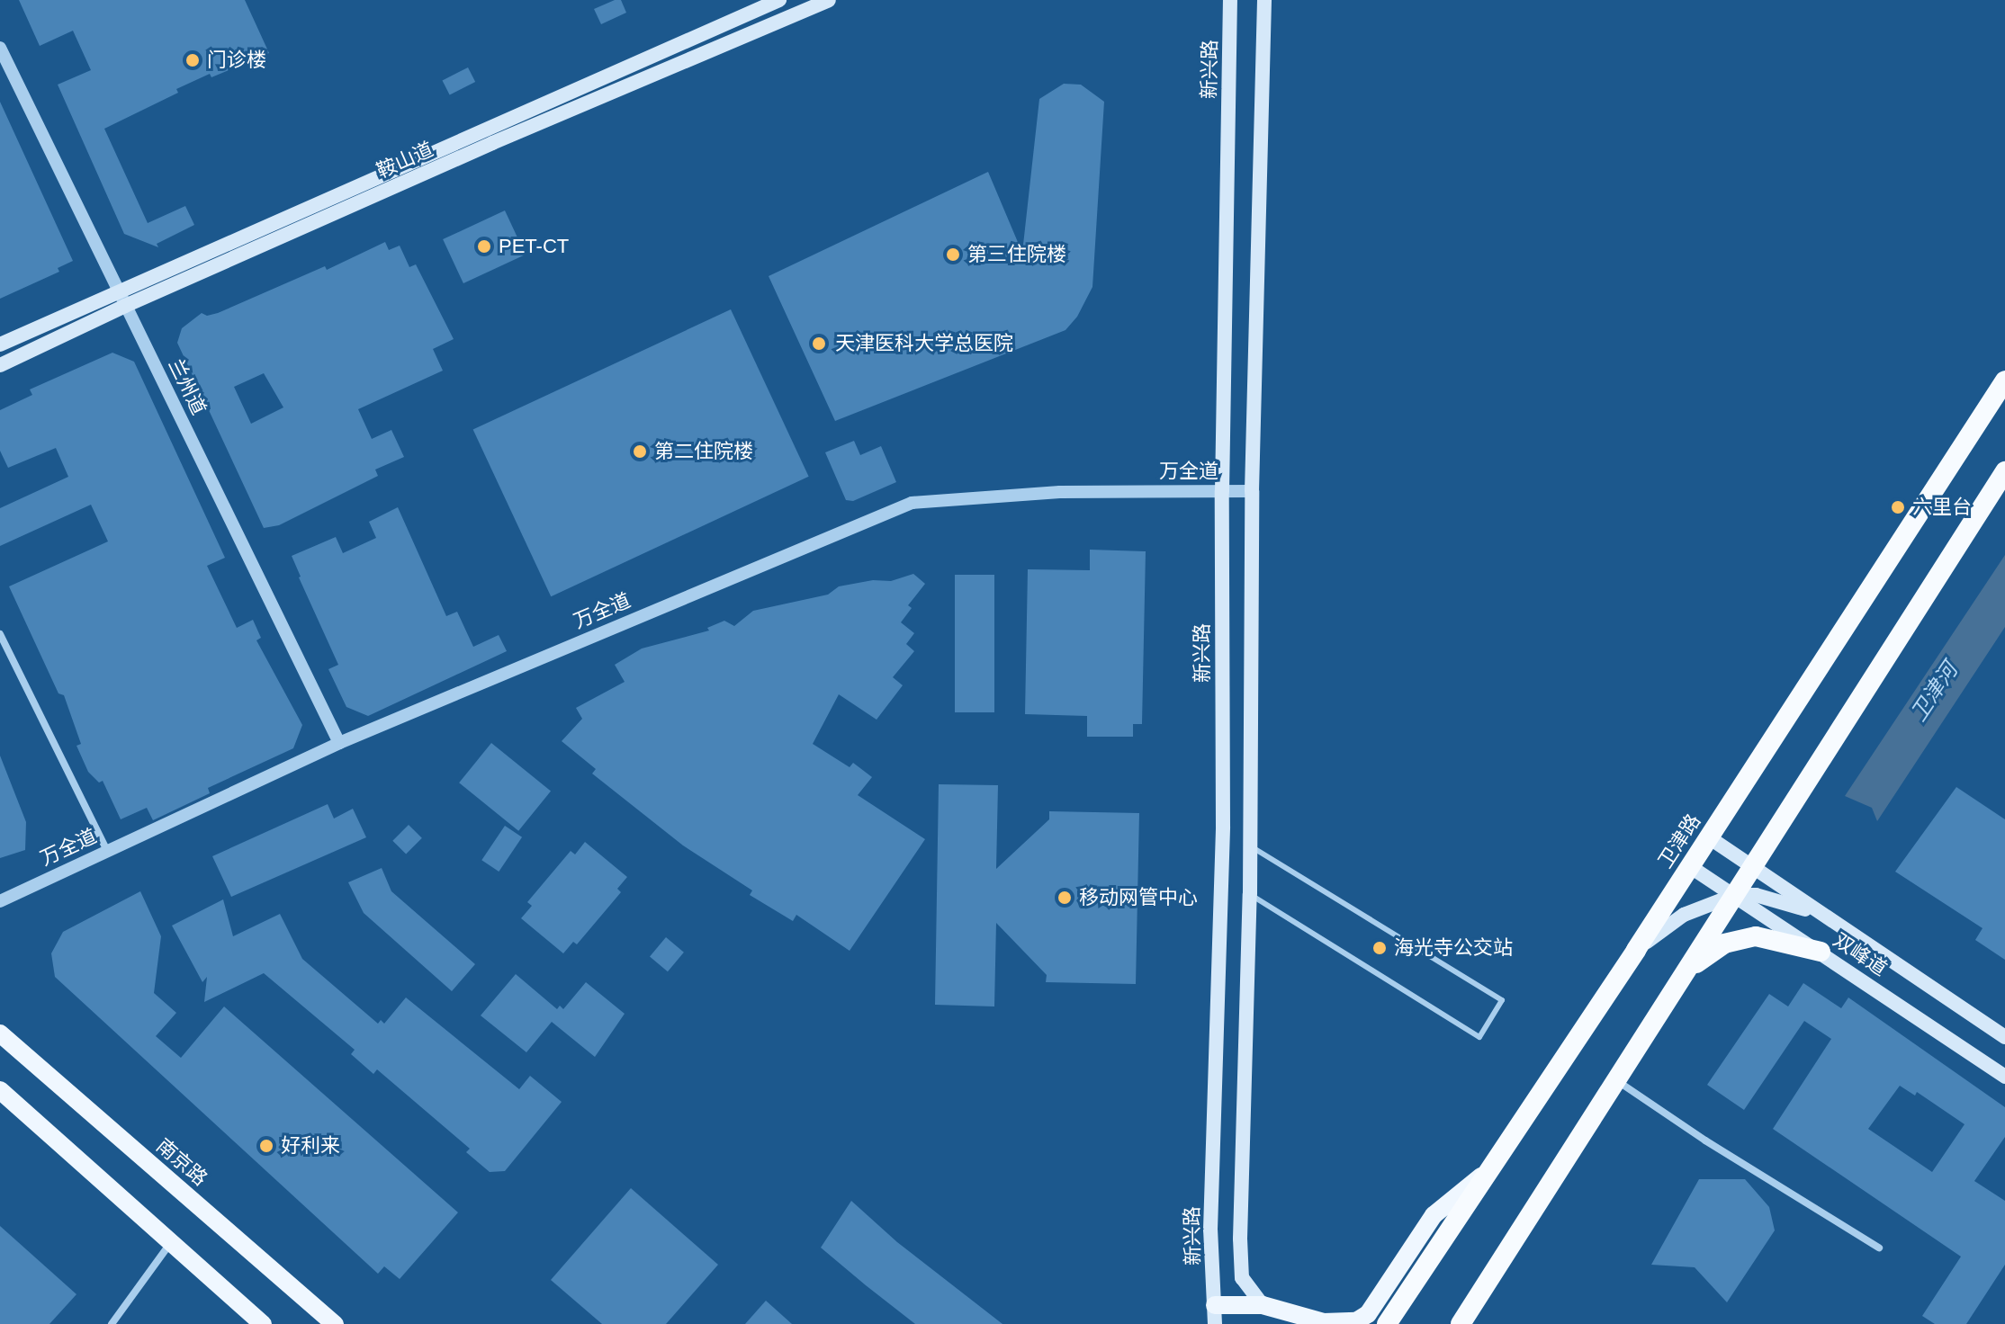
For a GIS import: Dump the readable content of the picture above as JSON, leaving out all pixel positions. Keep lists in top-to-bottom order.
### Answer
{
  "streets": {
    "highway": ["卫津路"],
    "main road": [
      "新兴路",
      "鞍山道",
      "双峰道",
      "南京路"
    ],
    "street": ["兰州道", "万全道"]
  },
  "crossings": [
    ["新兴路", "万全道"],
    ["鞍山道", "兰州道"],
    ["兰州道", "万全道"],
    ["卫津路", "双峰道"]
  ],
  "water": ["卫津河"],
  "places": [
    "门诊楼",
    "PET-CT",
    "第三住院楼",
    "天津医科大学总医院",
    "第二住院楼",
    "六里台",
    "移动网管中心",
    "海光寺公交站",
    "好利来"
  ]
}
